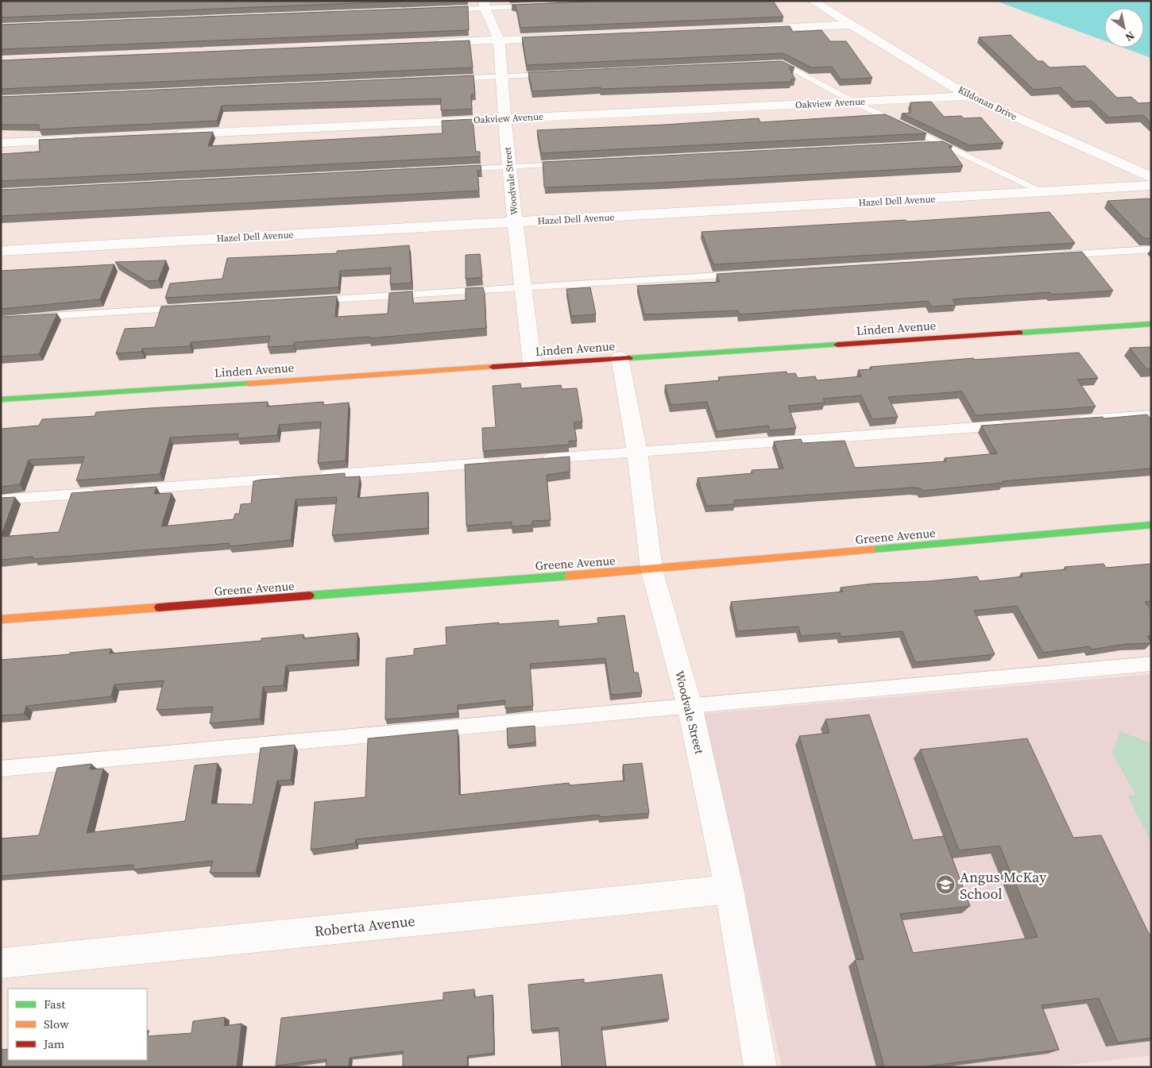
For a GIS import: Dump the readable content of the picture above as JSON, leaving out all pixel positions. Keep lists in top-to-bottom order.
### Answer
{
  "streets": {
    "street": [
      "Oakview Avenue",
      "Kildonan Drive",
      "Woodvale Street",
      "Hazel Dell Avenue",
      "Linden Avenue",
      "Greene Avenue",
      "Roberta Avenue"
    ]
  },
  "crossings": [
    ["Oakview Avenue", "Kildonan Drive"],
    ["Oakview Avenue", "Woodvale Street"],
    ["Woodvale Street", "Hazel Dell Avenue"],
    ["Woodvale Street", "Linden Avenue"],
    ["Woodvale Street", "Greene Avenue"],
    ["Woodvale Street", "Roberta Avenue"]
  ],
  "places": {
    "school or university": ["Angus McKay School"]
  },
  "legend": ["Fast", "Slow", "Jam"],
  "north": "bottom right"
}
